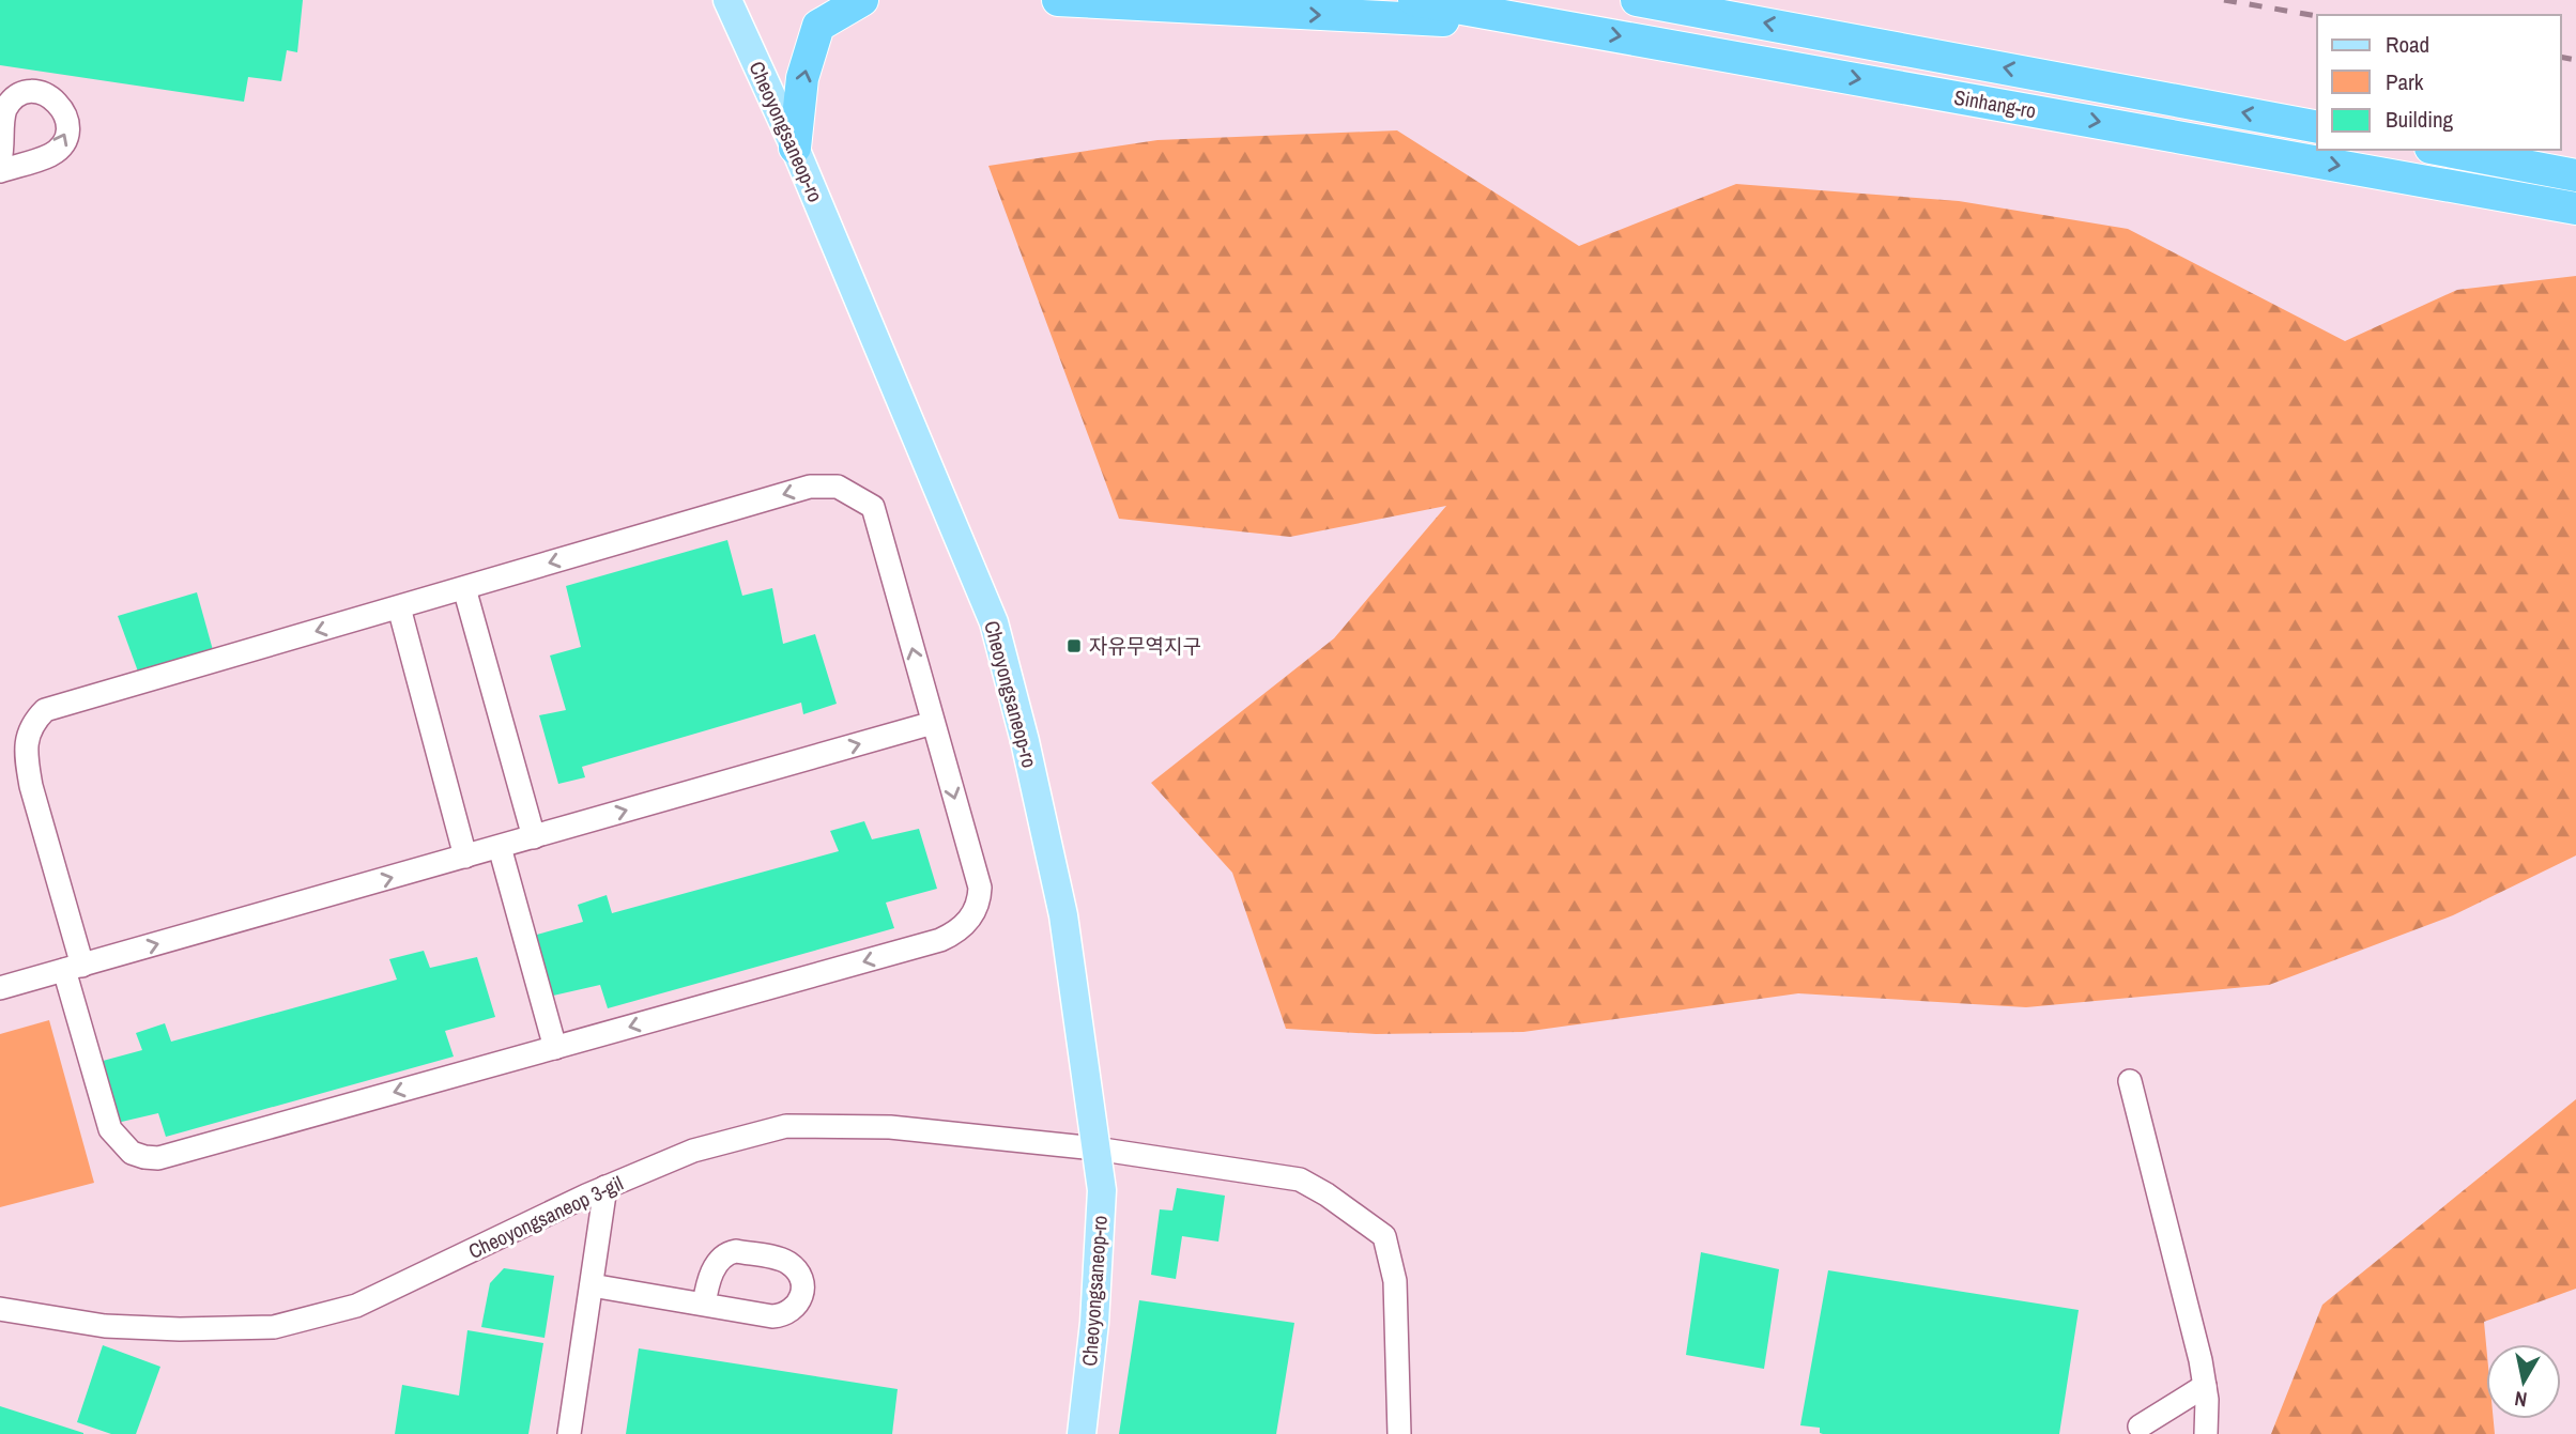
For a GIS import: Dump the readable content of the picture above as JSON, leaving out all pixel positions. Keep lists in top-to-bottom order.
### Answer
{
  "streets": {
    "highway": ["Sinhang-ro"],
    "main road": ["Cheoyongsaneop-ro"],
    "street": ["Cheoyongsaneop 3-gil"]
  },
  "crossings": [
    ["Cheoyongsaneop-ro", "Cheoyongsaneop 3-gil"]
  ],
  "places": {
    "transit": ["자유무역지구"]
  },
  "legend": ["Road", "Park", "Building"],
  "north": "bottom"
}
